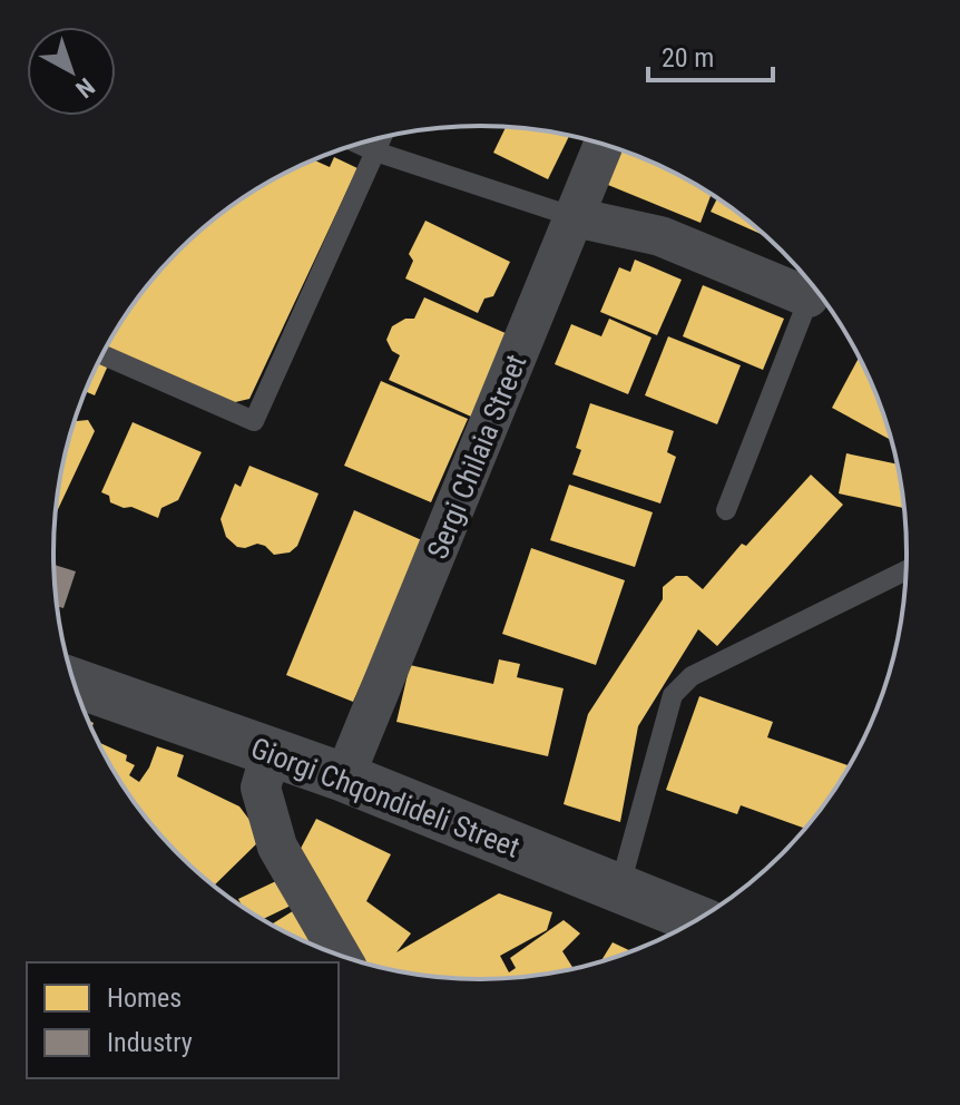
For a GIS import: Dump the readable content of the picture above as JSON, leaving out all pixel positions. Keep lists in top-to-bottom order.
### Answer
{
  "streets": {
    "street": ["Sergi Chilaia Street", "Giorgi Chqondideli Street"]
  },
  "crossings": [
    ["Sergi Chilaia Street", "Giorgi Chqondideli Street"]
  ],
  "legend": ["Homes", "Industry"],
  "scale_bar": "20 m",
  "north": "bottom right"
}
